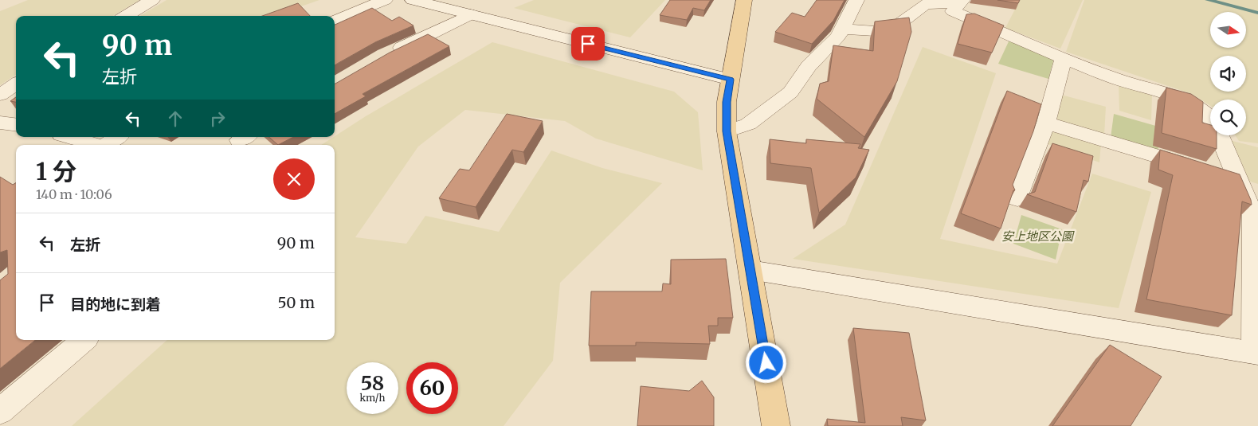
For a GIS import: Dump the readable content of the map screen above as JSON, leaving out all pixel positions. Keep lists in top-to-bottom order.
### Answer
{
  "parks": ["安上地区公園"],
  "north": "right",
  "page": {
    "turn": ["90 m", "左折"],
    "heading": ["1 分", "140 m · 10:06"],
    "list": [
      {
        "name": "左折",
        "value": "90 m"
      },
      {
        "name": "目的地に到着",
        "value": "50 m"
      }
    ],
    "speed": "58 km/h",
    "limit": "60"
  }
}
